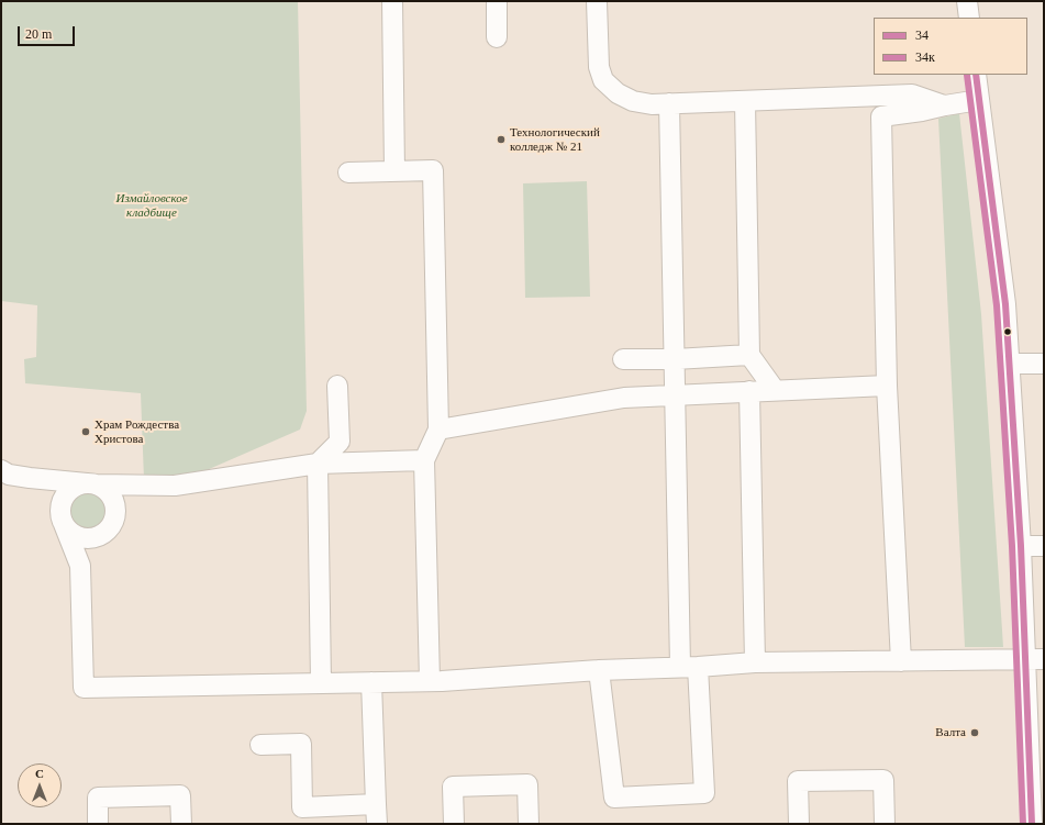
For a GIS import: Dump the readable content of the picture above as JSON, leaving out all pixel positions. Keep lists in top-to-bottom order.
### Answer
{
  "parks": ["Измайловское кладбище"],
  "places": ["Технологический колледж № 21", "Храм Рождества Христова", "Валта"],
  "lines": ["transit line 34", "transit line 34к"],
  "legend": ["34", "34к"],
  "scale_bar": "20 m",
  "north": "top"
}
